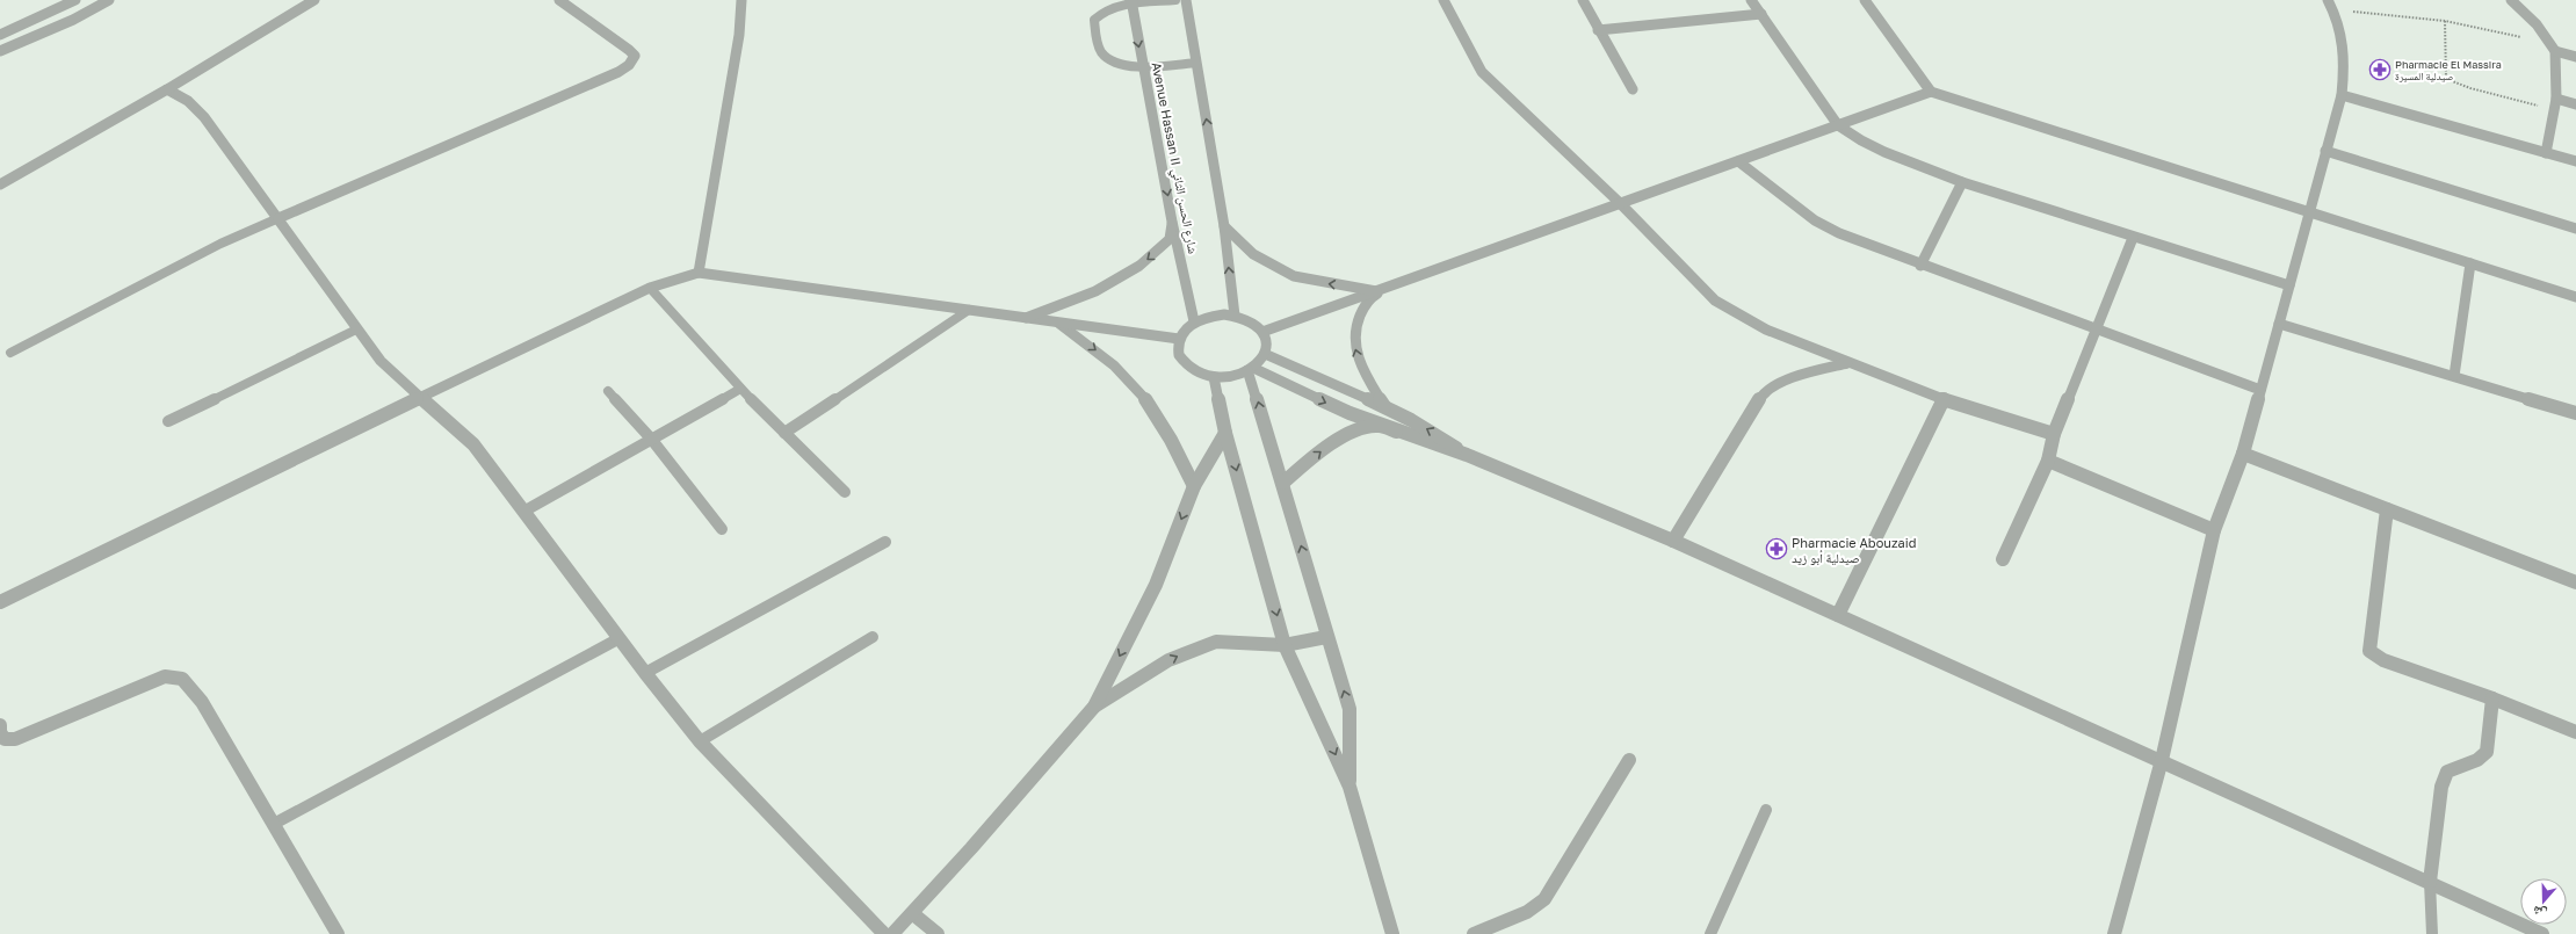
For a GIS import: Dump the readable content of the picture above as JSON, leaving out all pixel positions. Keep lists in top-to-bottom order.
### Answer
{
  "streets": {
    "street": ["Avenue Hassan II شارع الحسن الثاني"]
  },
  "places": {
    "pharmacy": ["Pharmacie El Massira صيدلية المسيرة", "Pharmacie Abouzaid صيدلية أبو زيد"]
  },
  "north": "bottom"
}
